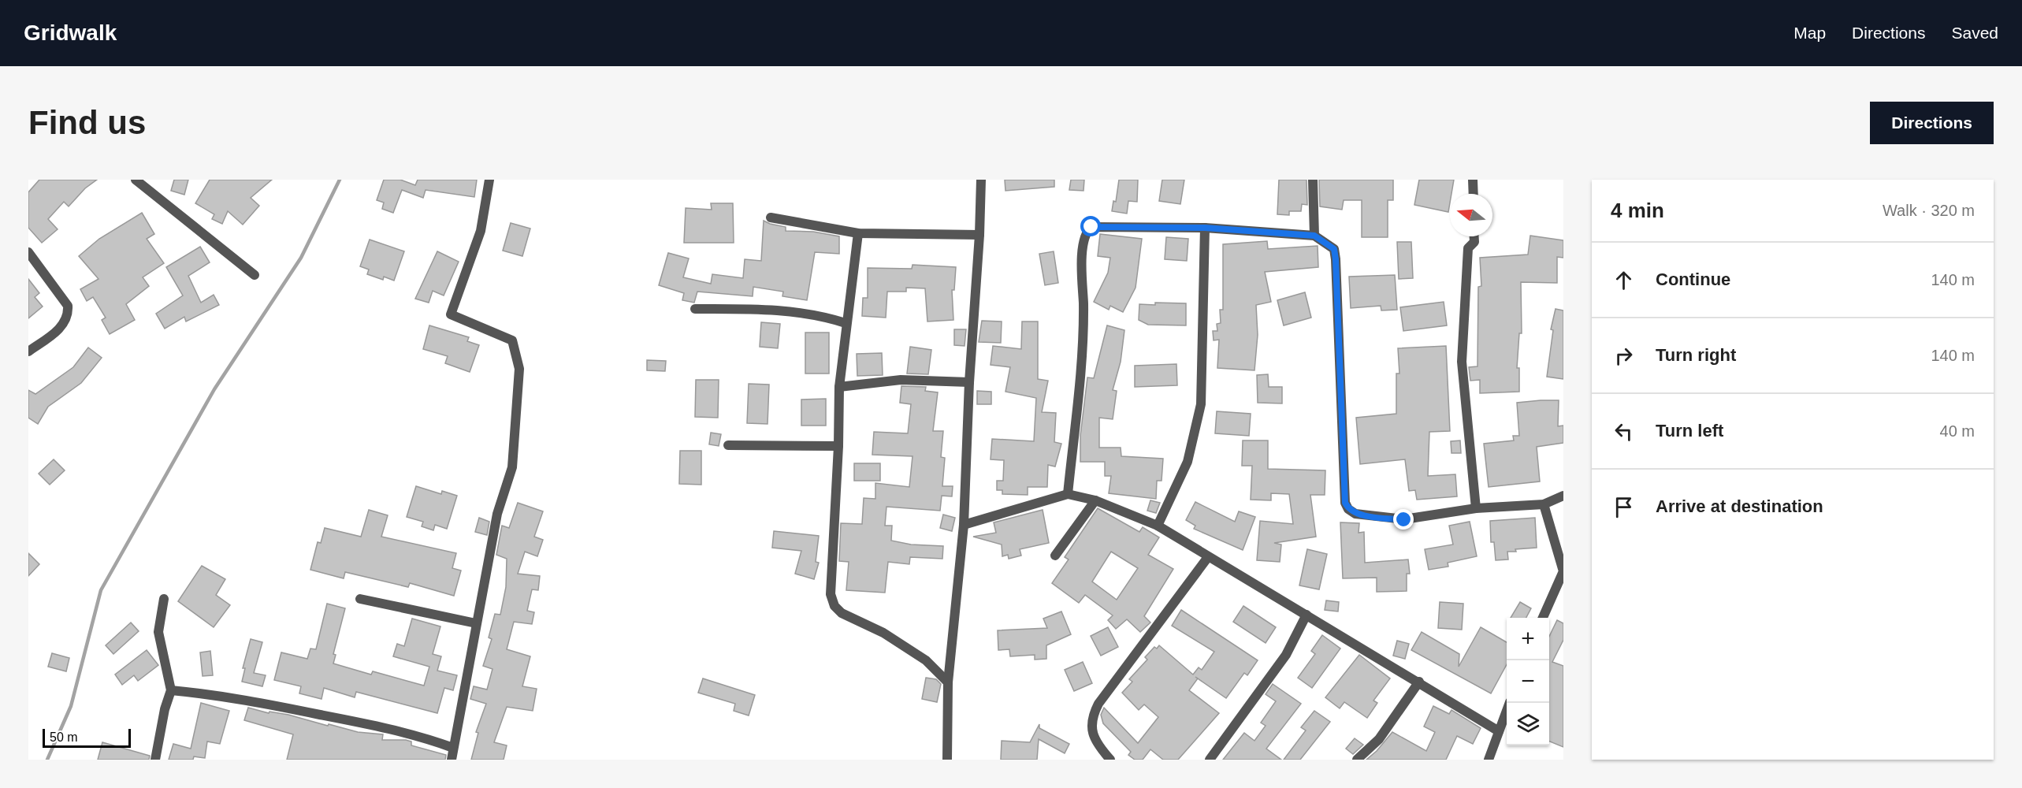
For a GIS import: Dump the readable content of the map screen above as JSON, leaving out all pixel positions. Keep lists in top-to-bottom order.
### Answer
{
  "scale_bar": "50 m",
  "north": "left",
  "page": {
    "header": "Gridwalk",
    "nav": ["Map", "Directions", "Saved"],
    "buttons": "Directions",
    "title": "Find us",
    "heading": ["4 min", "Walk · 320 m"],
    "list": [
      ["Continue", "140 m"],
      ["Turn right", "140 m"],
      ["Turn left", "40 m"],
      "Arrive at destination"
    ],
    "map_buttons": ["+", "−"],
    "scale": "50 m"
  }
}
